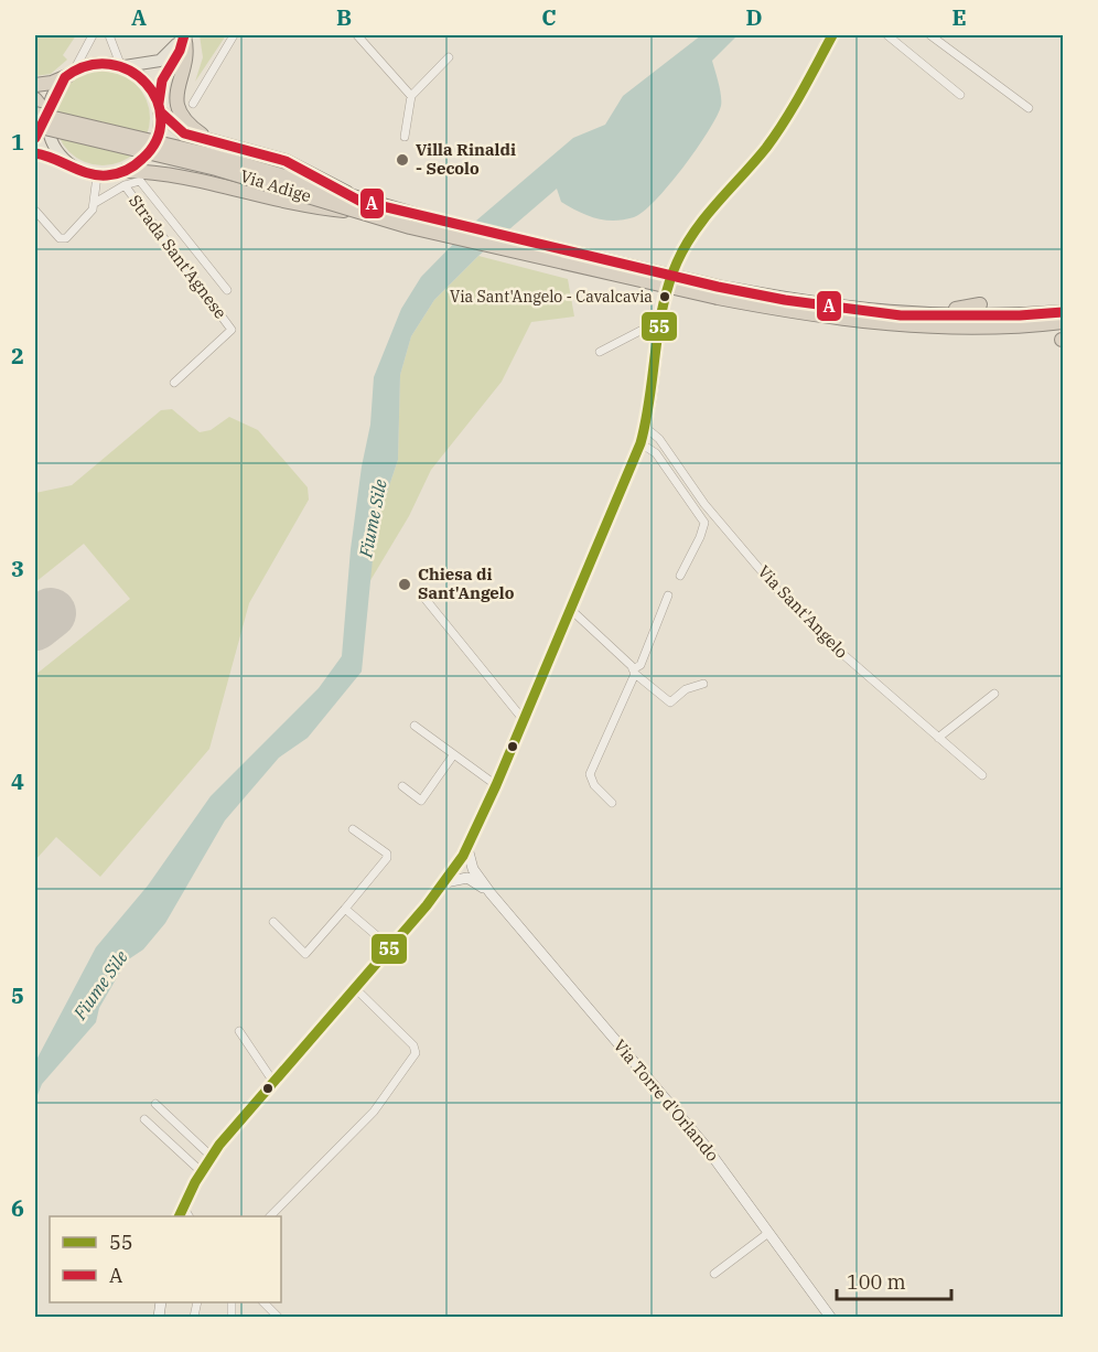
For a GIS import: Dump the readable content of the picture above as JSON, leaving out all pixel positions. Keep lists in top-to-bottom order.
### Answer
{
  "streets": {
    "highway": ["Via Adige"],
    "street": ["Strada Sant'Agnese", "Via Sant'Angelo", "Via Torre d'Orlando"]
  },
  "water": ["Fiume Sile"],
  "places": ["Villa Rinaldi - Secolo", "Via Sant'Angelo - Cavalcavia", "Chiesa di Sant'Angelo"],
  "lines": ["transit line 55", "transit line A"],
  "legend": ["55", "A"],
  "scale_bar": "100 m",
  "grid": {
    "columns": [
      "A",
      "B",
      "C",
      "D",
      "E"
    ],
    "rows": [
      "1",
      "2",
      "3",
      "4",
      "5",
      "6"
    ]
  }
}
